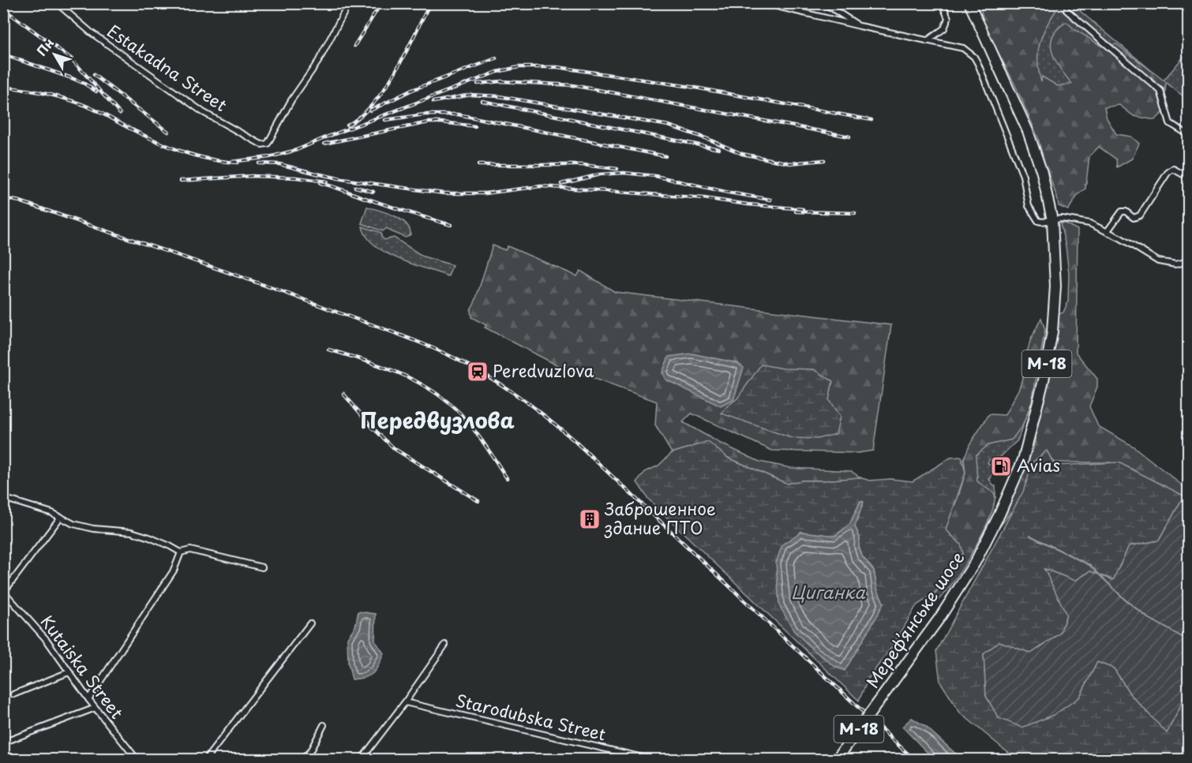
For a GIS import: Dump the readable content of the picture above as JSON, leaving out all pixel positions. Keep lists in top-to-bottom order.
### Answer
{
  "streets": {
    "highway": ["М-18", "Мереф’янське шосе"],
    "street": ["Estakadna Street", "Kutaiska Street", "Starodubska Street"]
  },
  "districts": ["Передвузлова"],
  "water": ["Циганка"],
  "places": {
    "station": ["Peredvuzlova"],
    "fuel station": ["Avias"],
    "building": ["Заброшенное здание ПТО"]
  },
  "north": "top left"
}
